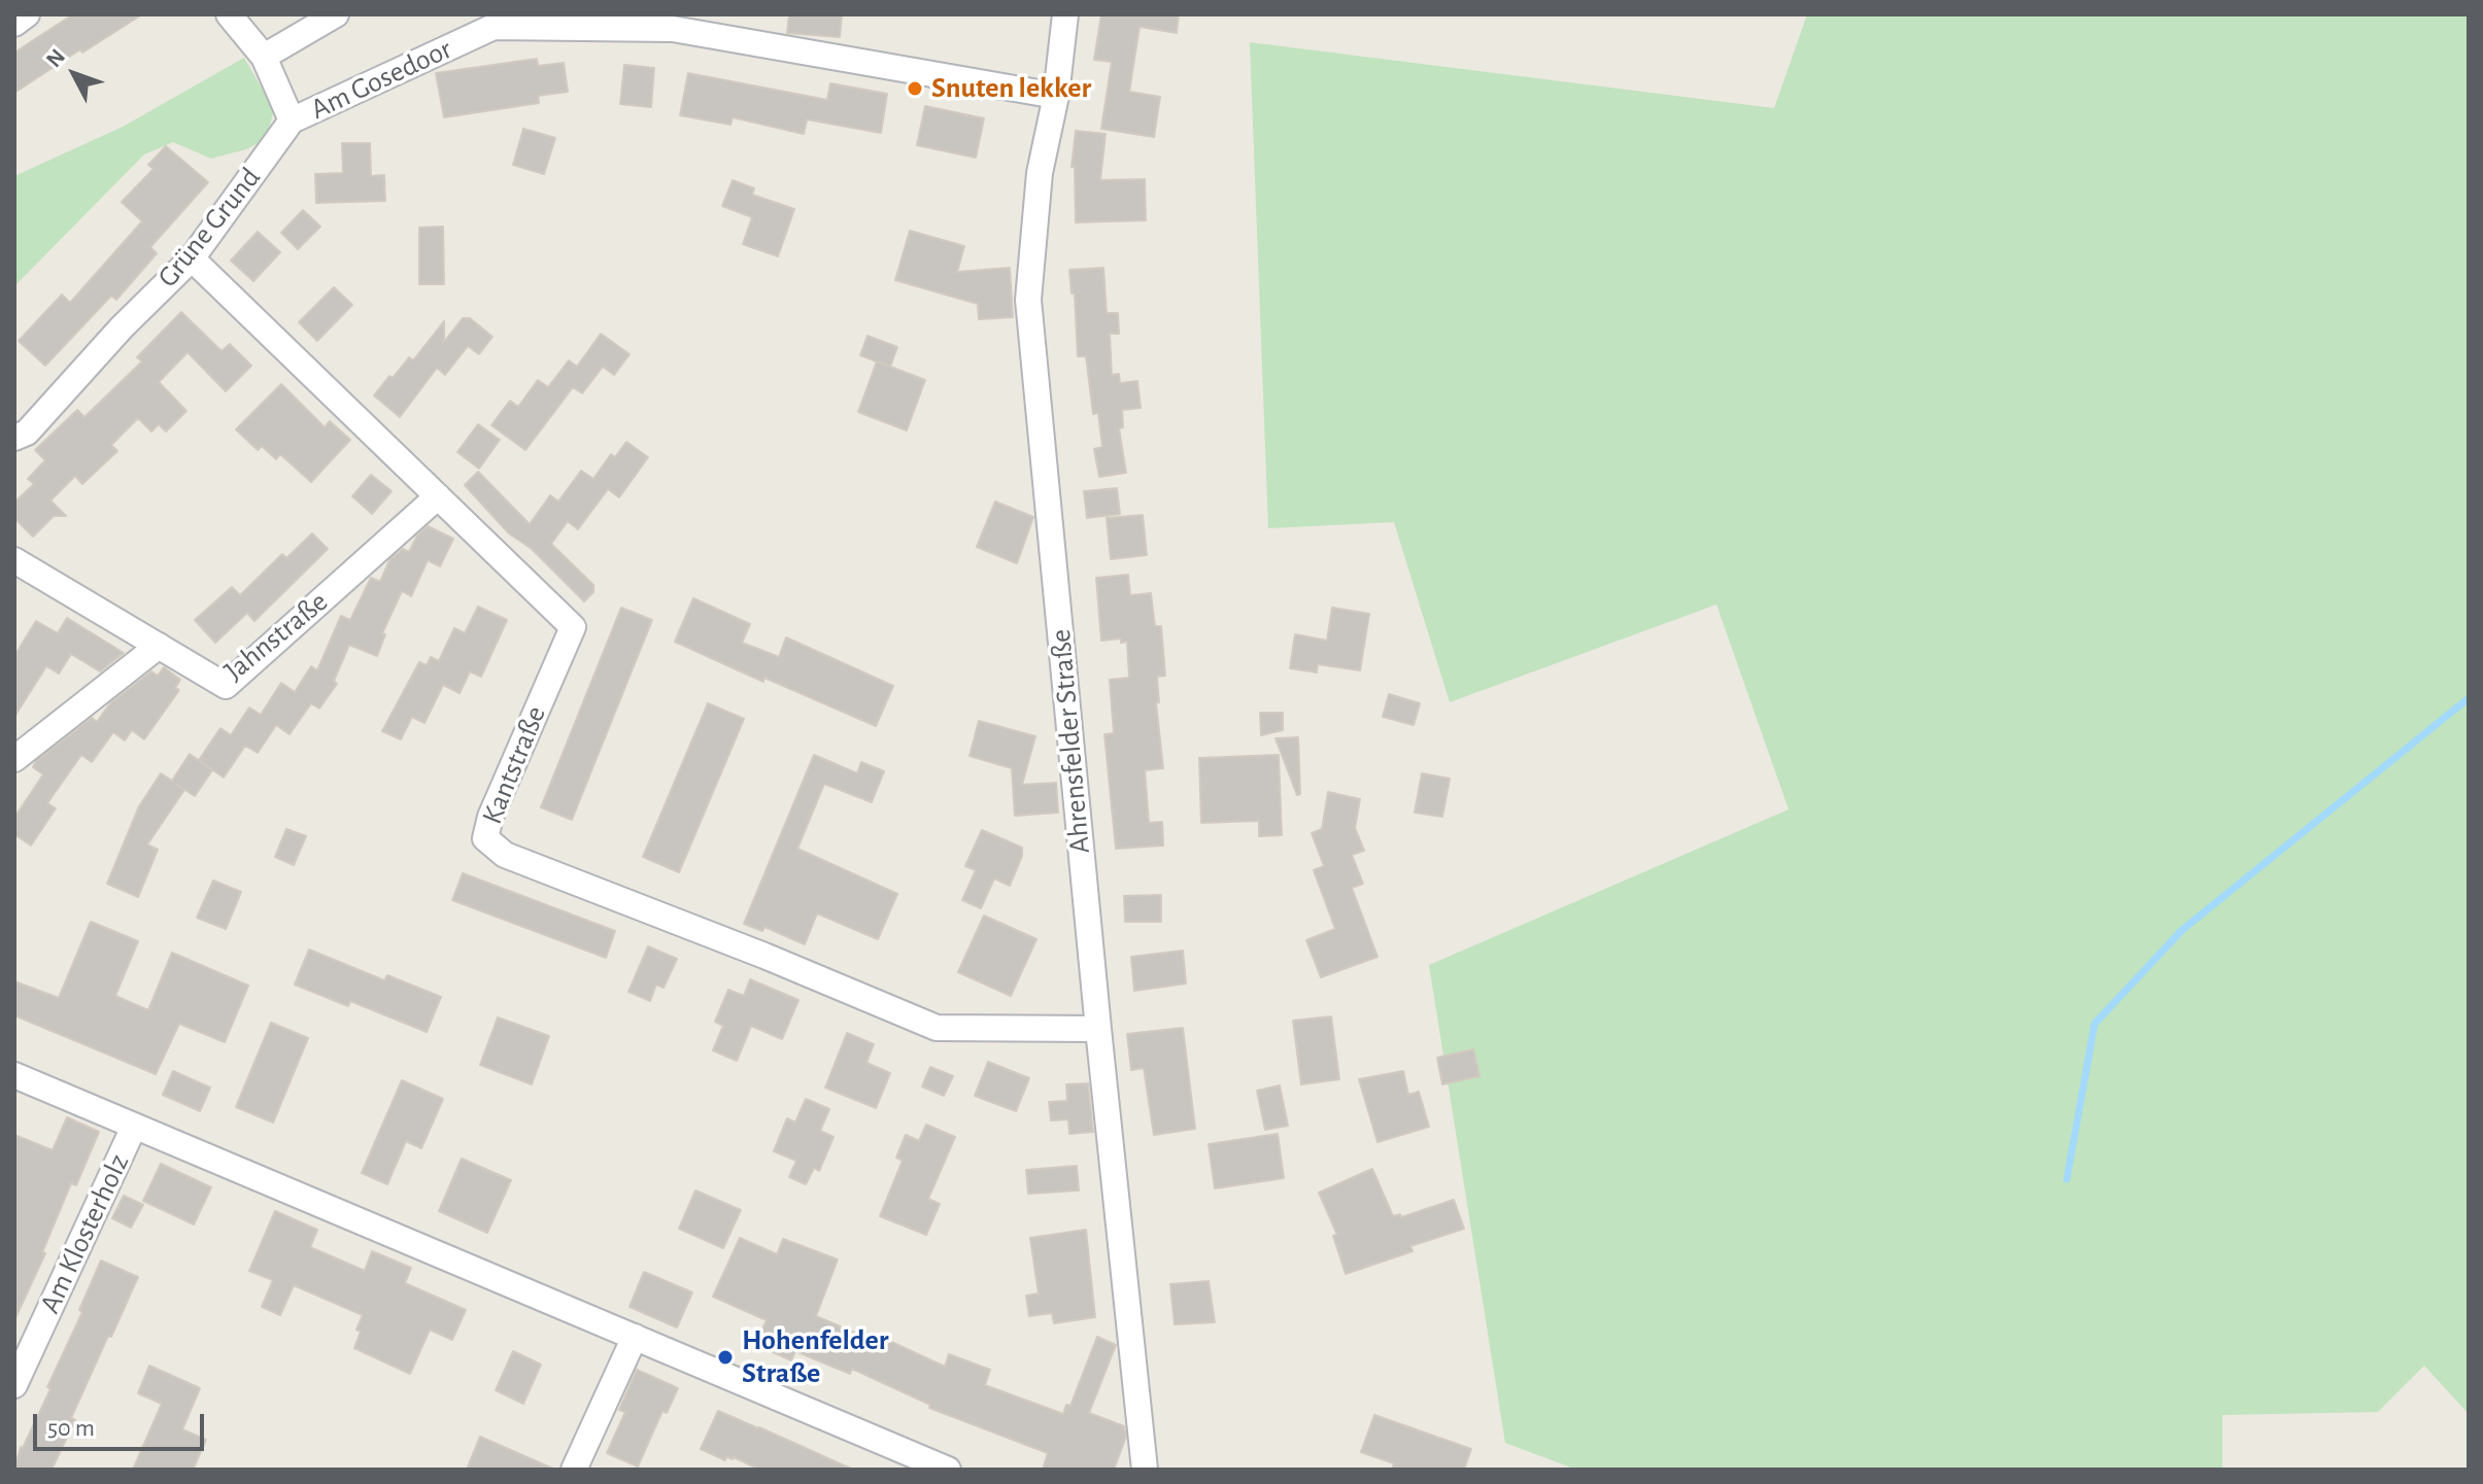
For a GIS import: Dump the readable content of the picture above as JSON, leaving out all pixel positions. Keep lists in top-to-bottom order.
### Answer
{
  "streets": {
    "street": [
      "Am Gosedoor",
      "Grüne Grund",
      "Jahnstraße",
      "Ahrensfelder Straße",
      "Kantstraße",
      "Am Klosterholz"
    ]
  },
  "crossings": [
    ["Am Gosedoor", "Grüne Grund"],
    ["Am Gosedoor", "Ahrensfelder Straße"],
    ["Grüne Grund", "Kantstraße"],
    ["Jahnstraße", "Kantstraße"],
    ["Ahrensfelder Straße", "Kantstraße"]
  ],
  "places": ["Snuten lekker", "Hohenfelder Straße"],
  "scale_bar": "50 m",
  "north": "top left"
}
